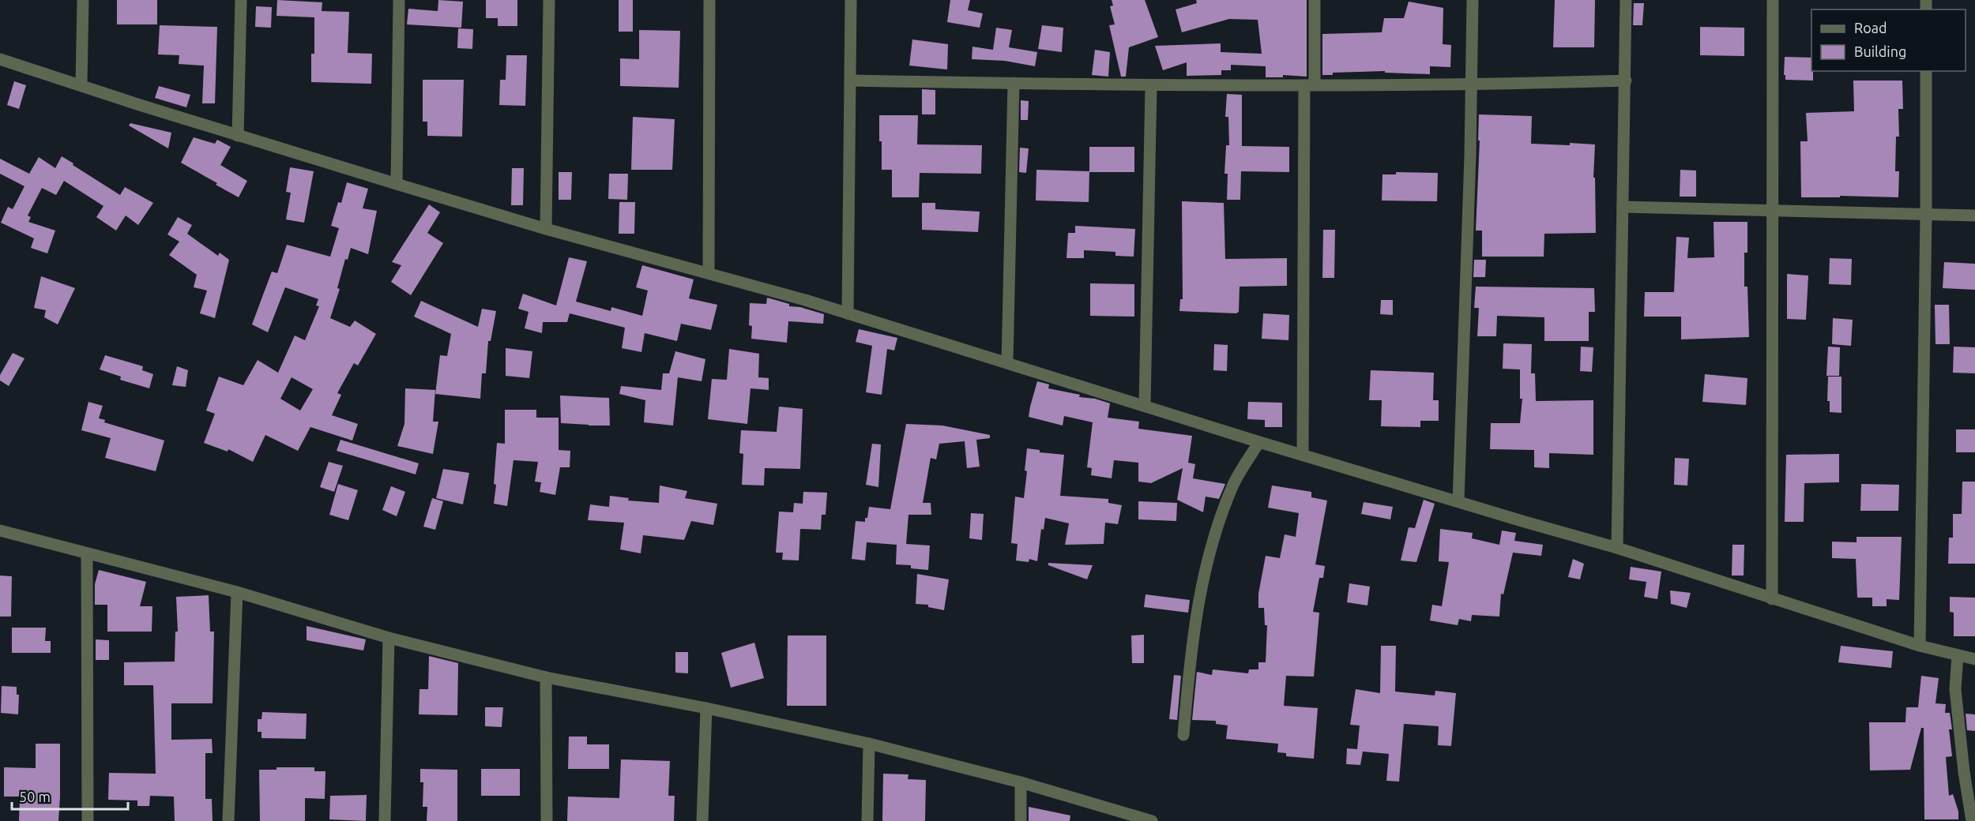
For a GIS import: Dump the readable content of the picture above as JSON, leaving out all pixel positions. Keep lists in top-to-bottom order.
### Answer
{
  "legend": ["Road", "Building"],
  "scale_bar": "50 m"
}
